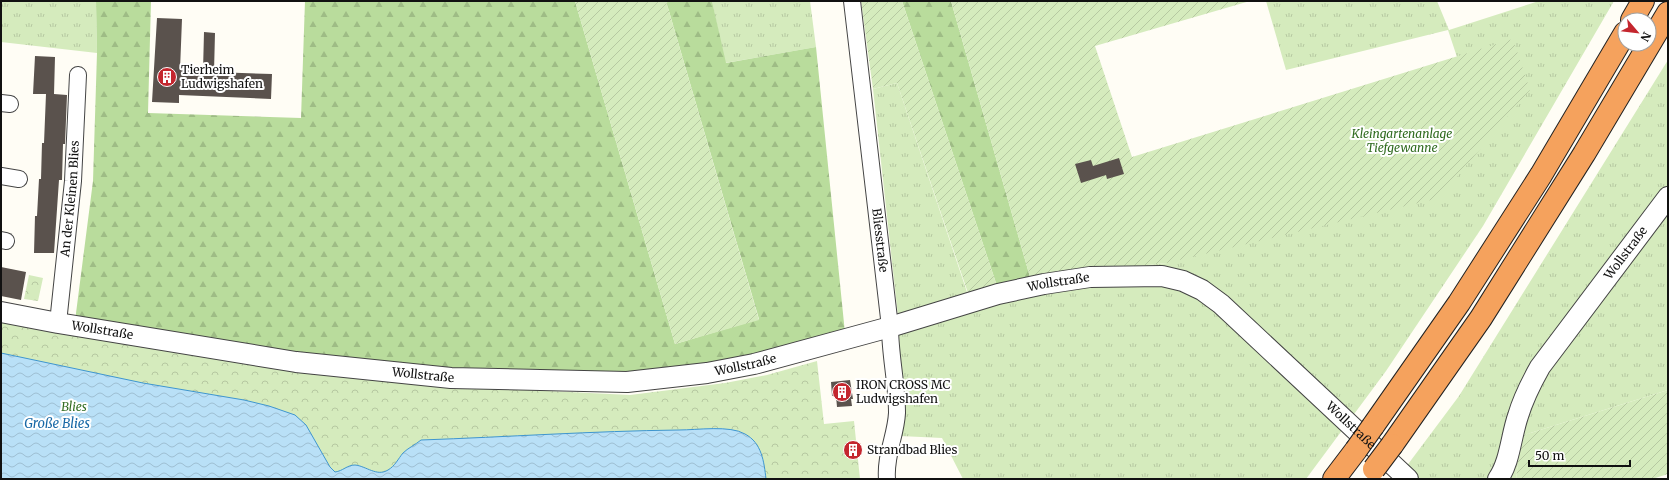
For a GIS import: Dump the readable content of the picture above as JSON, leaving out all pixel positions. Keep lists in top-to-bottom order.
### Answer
{
  "streets": {
    "street": ["An der Kleinen Blies", "Bliesstraße", "Wollstraße"]
  },
  "crossings": [
    ["An der Kleinen Blies", "Wollstraße"],
    ["Bliesstraße", "Wollstraße"]
  ],
  "water": ["Große Blies"],
  "parks": ["Kleingartenanlage Tiefgewanne", "Blies"],
  "places": {
    "building": ["Tierheim Ludwigshafen", "IRON CROSS MC Ludwigshafen", "Strandbad Blies"]
  },
  "scale_bar": "50 m",
  "north": "bottom right"
}
